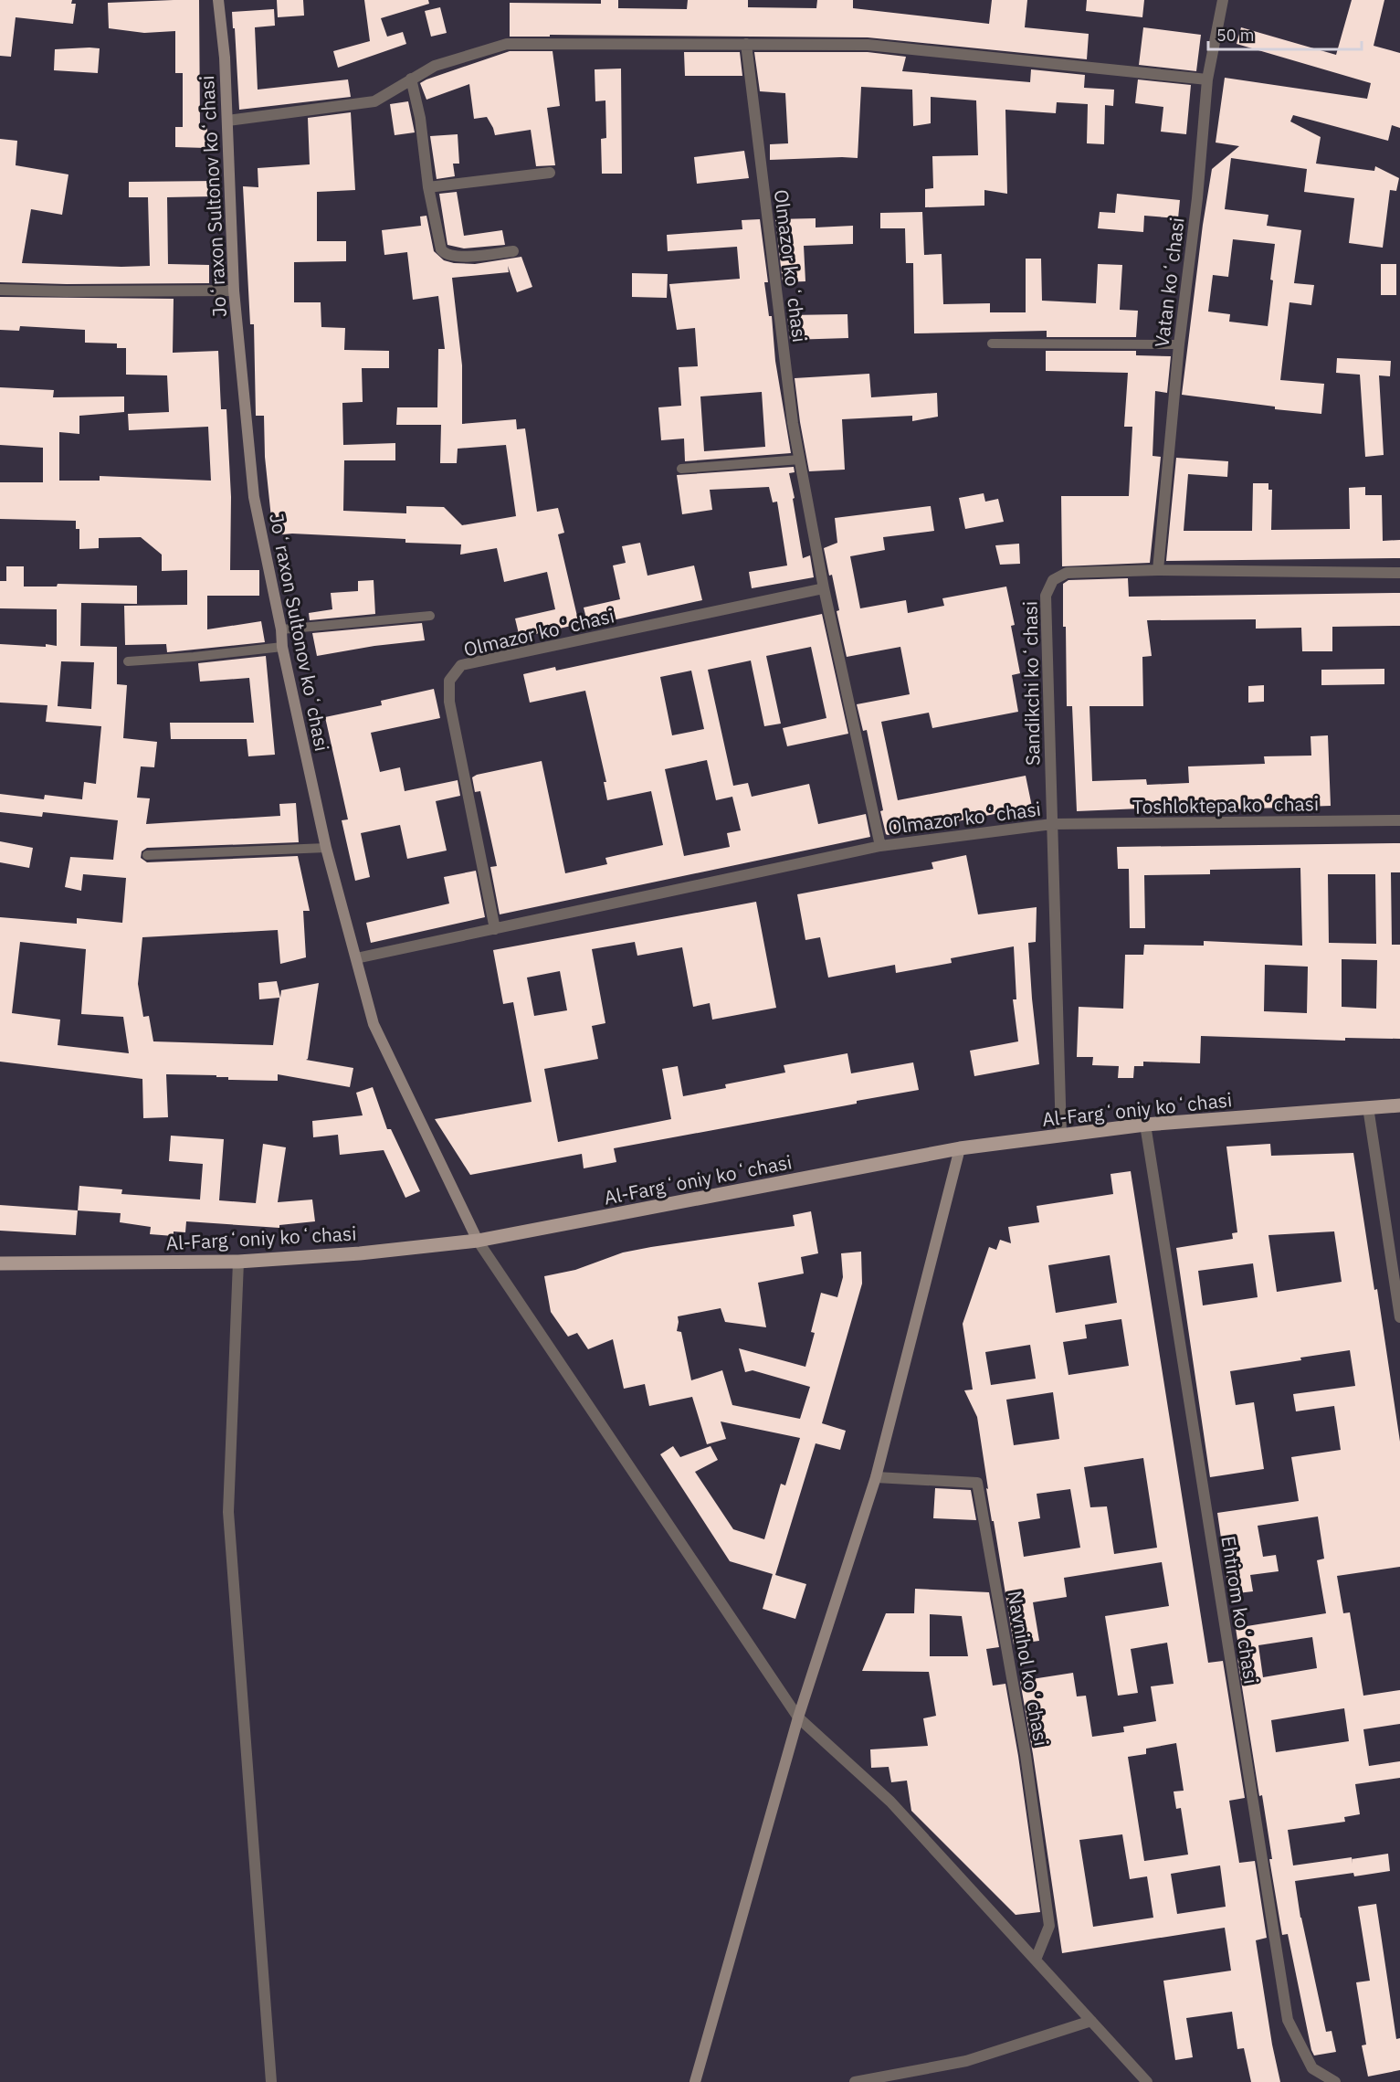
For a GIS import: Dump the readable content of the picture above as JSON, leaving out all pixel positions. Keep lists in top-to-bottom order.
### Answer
{
  "streets": {
    "main road": ["Al-Fargʻoniy koʻchasi"],
    "street": [
      "Joʻraxon Sultonov koʻchasi",
      "Olmazor koʻchasi",
      "Vatan koʻchasi",
      "Sandikchi koʻchasi",
      "Toshloktepa koʻchasi",
      "Ehtirom koʻchasi",
      "Navnihol koʻchasi"
    ]
  },
  "crossings": [
    ["Joʻraxon Sultonov koʻchasi", "Olmazor koʻchasi"],
    ["Joʻraxon Sultonov koʻchasi", "Al-Fargʻoniy koʻchasi"],
    ["Olmazor koʻchasi", "Sandikchi koʻchasi"],
    ["Olmazor koʻchasi", "Toshloktepa koʻchasi"],
    ["Vatan koʻchasi", "Sandikchi koʻchasi"],
    ["Sandikchi koʻchasi", "Toshloktepa koʻchasi"],
    ["Sandikchi koʻchasi", "Al-Fargʻoniy koʻchasi"],
    ["Al-Fargʻoniy koʻchasi", "Ehtirom koʻchasi"]
  ],
  "scale_bar": "50 m"
}
